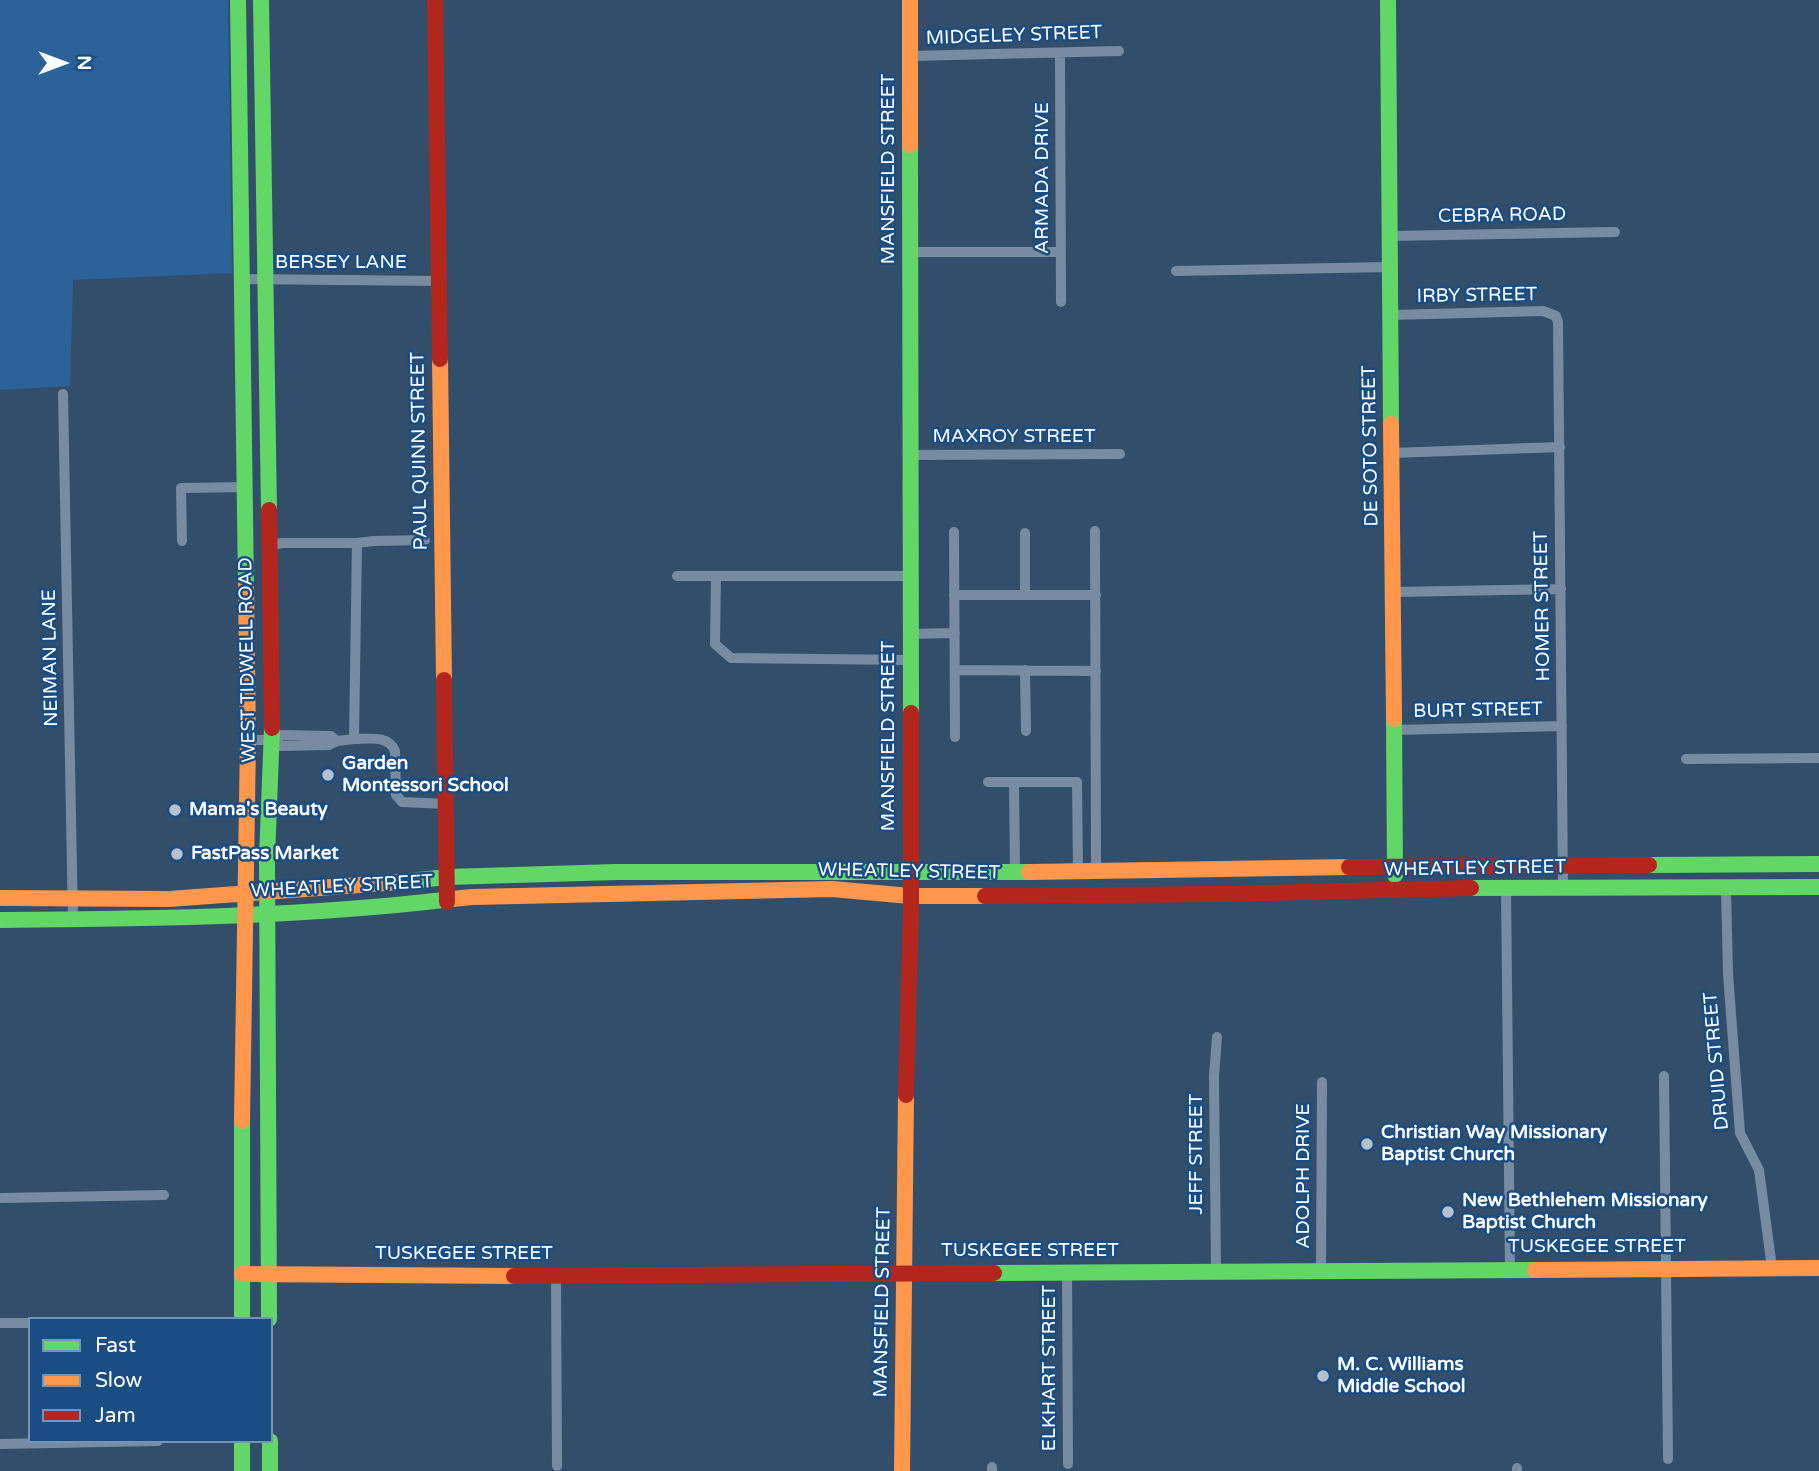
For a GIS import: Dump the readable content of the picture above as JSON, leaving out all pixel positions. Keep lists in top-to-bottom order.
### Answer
{
  "streets": {
    "main road": [
      "MANSFIELD STREET",
      "DE SOTO STREET",
      "PAUL QUINN STREET",
      "WEST TIDWELL ROAD",
      "WHEATLEY STREET",
      "TUSKEGEE STREET"
    ],
    "street": [
      "MIDGELEY STREET",
      "ARMADA DRIVE",
      "CEBRA ROAD",
      "BERSEY LANE",
      "IRBY STREET",
      "MAXROY STREET",
      "HOMER STREET",
      "NEIMAN LANE",
      "BURT STREET",
      "DRUID STREET",
      "JEFF STREET",
      "ADOLPH DRIVE",
      "ELKHART STREET"
    ]
  },
  "crossings": [
    ["MIDGELEY STREET", "MANSFIELD STREET"],
    ["MIDGELEY STREET", "ARMADA DRIVE"],
    ["MANSFIELD STREET", "MAXROY STREET"],
    ["MANSFIELD STREET", "WHEATLEY STREET"],
    ["MANSFIELD STREET", "TUSKEGEE STREET"],
    ["CEBRA ROAD", "DE SOTO STREET"],
    ["BERSEY LANE", "PAUL QUINN STREET"],
    ["BERSEY LANE", "WEST TIDWELL ROAD"],
    ["IRBY STREET", "DE SOTO STREET"],
    ["IRBY STREET", "HOMER STREET"],
    ["DE SOTO STREET", "BURT STREET"],
    ["DE SOTO STREET", "WHEATLEY STREET"],
    ["PAUL QUINN STREET", "WHEATLEY STREET"],
    ["HOMER STREET", "BURT STREET"],
    ["HOMER STREET", "WHEATLEY STREET"],
    ["NEIMAN LANE", "WHEATLEY STREET"],
    ["WEST TIDWELL ROAD", "WHEATLEY STREET"],
    ["WEST TIDWELL ROAD", "TUSKEGEE STREET"],
    ["WHEATLEY STREET", "DRUID STREET"],
    ["DRUID STREET", "TUSKEGEE STREET"],
    ["JEFF STREET", "TUSKEGEE STREET"],
    ["ADOLPH DRIVE", "TUSKEGEE STREET"],
    ["TUSKEGEE STREET", "ELKHART STREET"]
  ],
  "places": [
    "Garden Montessori School",
    "Mama's Beauty",
    "FastPass Market",
    "Christian Way Missionary Baptist Church",
    "New Bethlehem Missionary Baptist Church",
    "M. C. Williams Middle School"
  ],
  "legend": ["Fast", "Slow", "Jam"],
  "north": "right"
}
